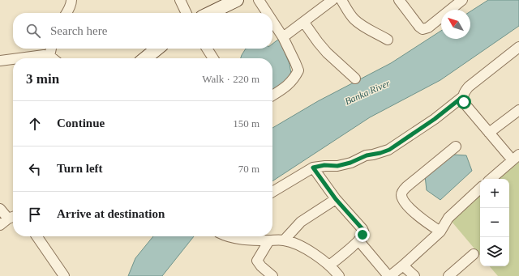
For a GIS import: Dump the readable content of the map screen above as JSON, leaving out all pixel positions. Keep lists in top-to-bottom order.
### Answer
{
  "water": ["Banka River"],
  "north": "top left",
  "page": {
    "search": "Search here",
    "heading": ["3 min", "Walk · 220 m"],
    "list": [
      ["Continue", "150 m"],
      ["Turn left", "70 m"],
      "Arrive at destination"
    ],
    "map_buttons": ["+", "−"]
  }
}
